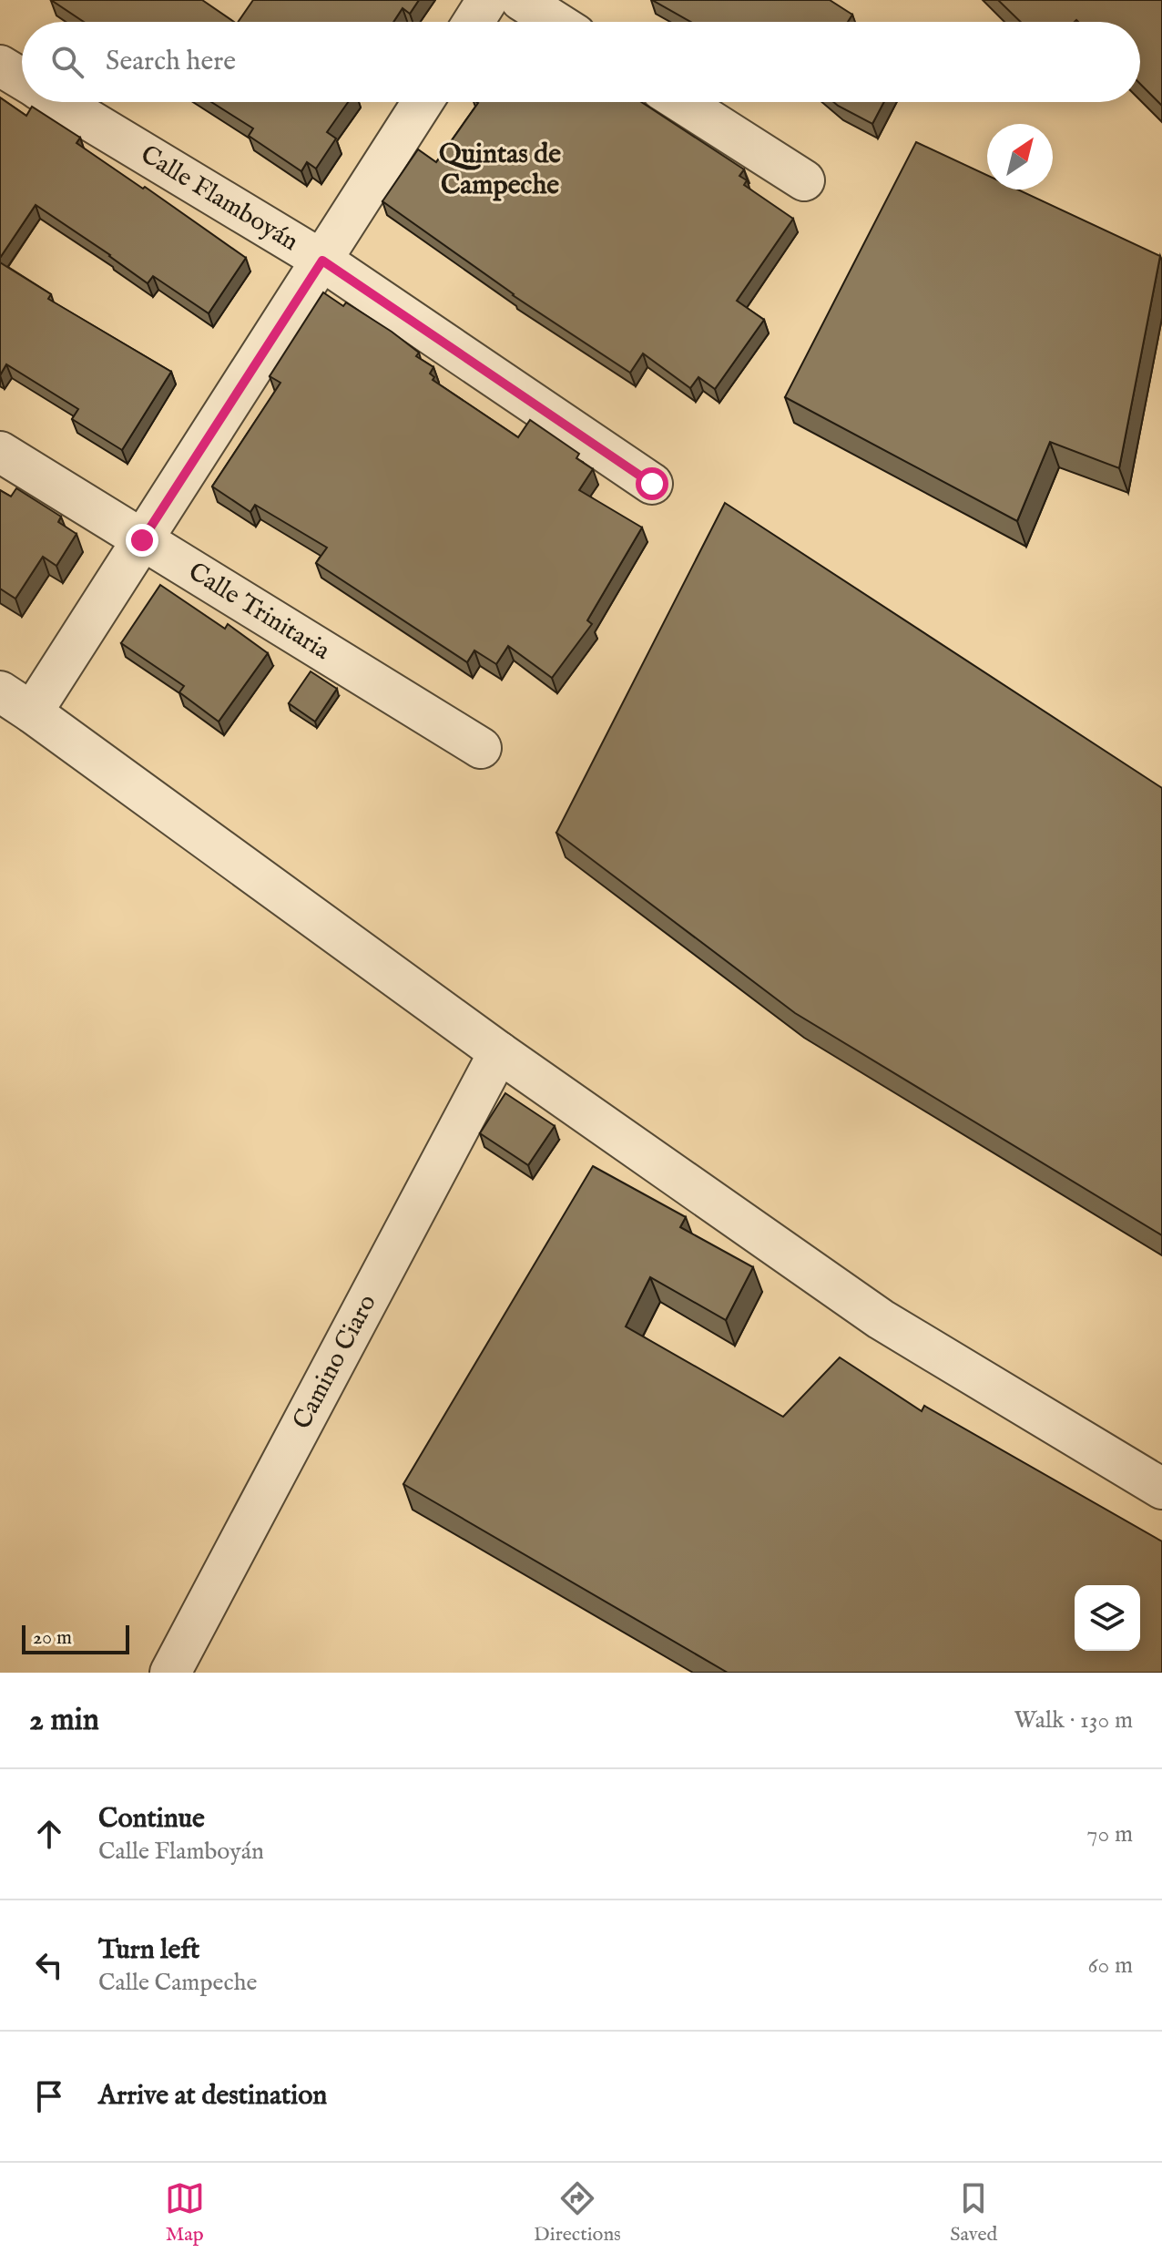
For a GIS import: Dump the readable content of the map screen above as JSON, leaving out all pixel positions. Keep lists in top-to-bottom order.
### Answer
{
  "streets": {
    "street": ["Calle Flamboyán", "Calle Trinitaria", "Camino Ciaro"]
  },
  "districts": ["Quintas de Campeche"],
  "scale_bar": "20 m",
  "north": "top right",
  "page": {
    "search": "Search here",
    "scale": "20 m",
    "heading": ["2 min", "Walk · 130 m"],
    "list": [
      ["Continue", "Calle Flamboyán", "70 m"],
      ["Turn left", "Calle Campeche", "60 m"],
      "Arrive at destination"
    ],
    "nav": ["Map", "Directions", "Saved"]
  }
}
